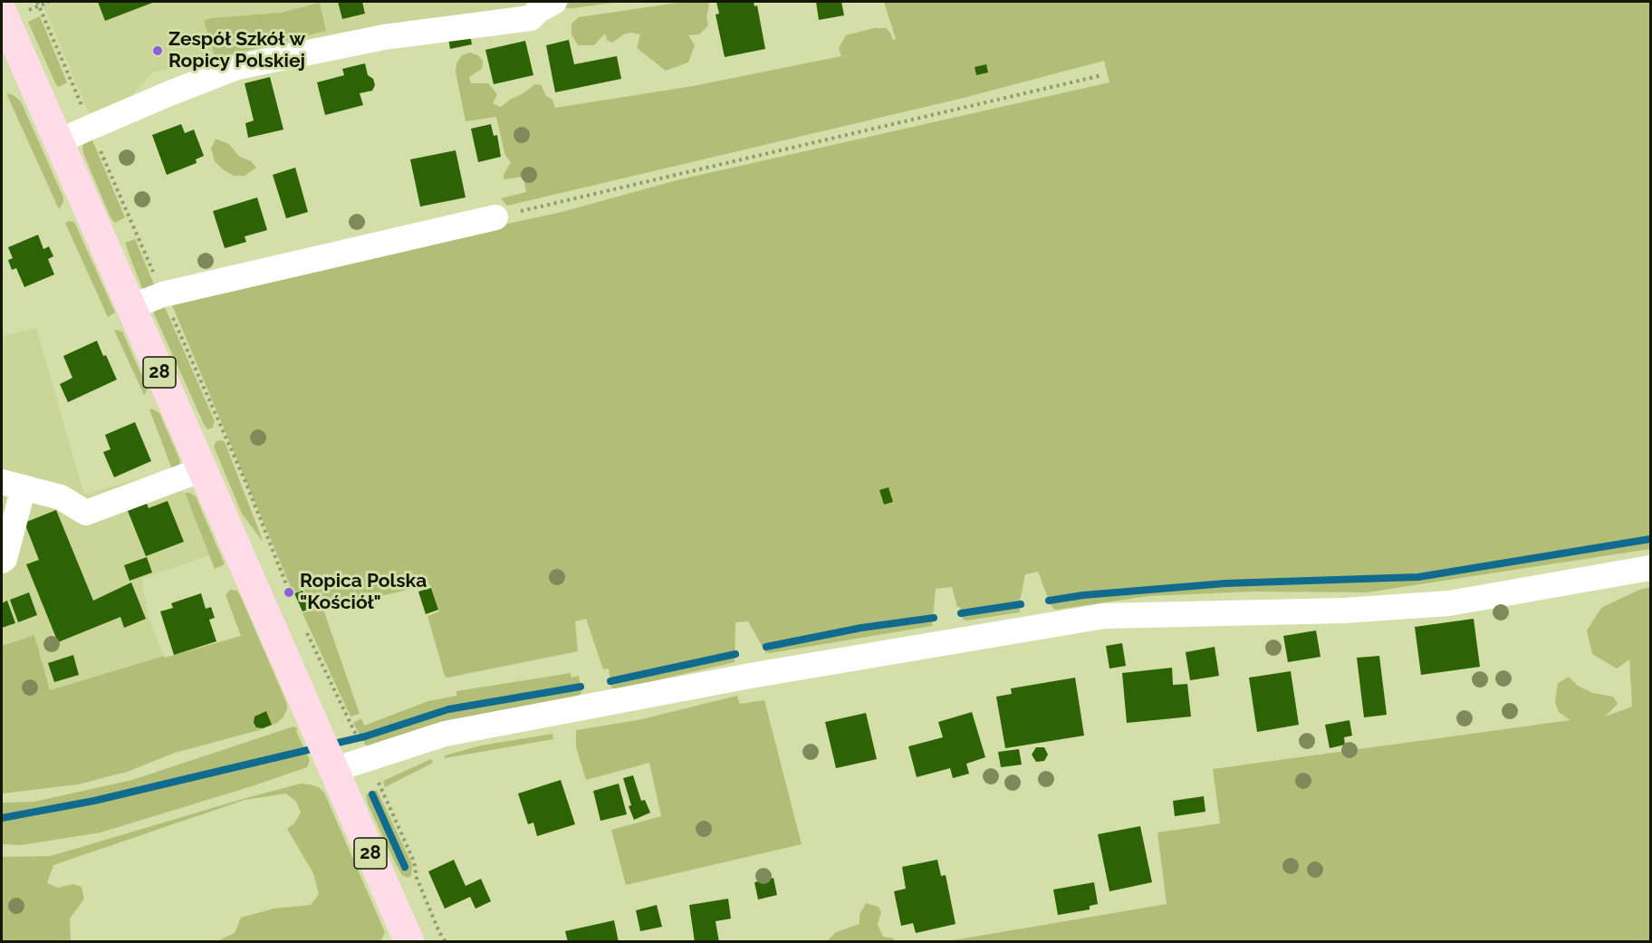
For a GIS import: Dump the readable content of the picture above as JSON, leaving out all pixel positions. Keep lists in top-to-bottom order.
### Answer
{
  "streets": {
    "main road": ["28"]
  },
  "places": ["Zespół Szkół w Ropicy Polskiej", "Ropica Polska \"Kościół\""]
}
